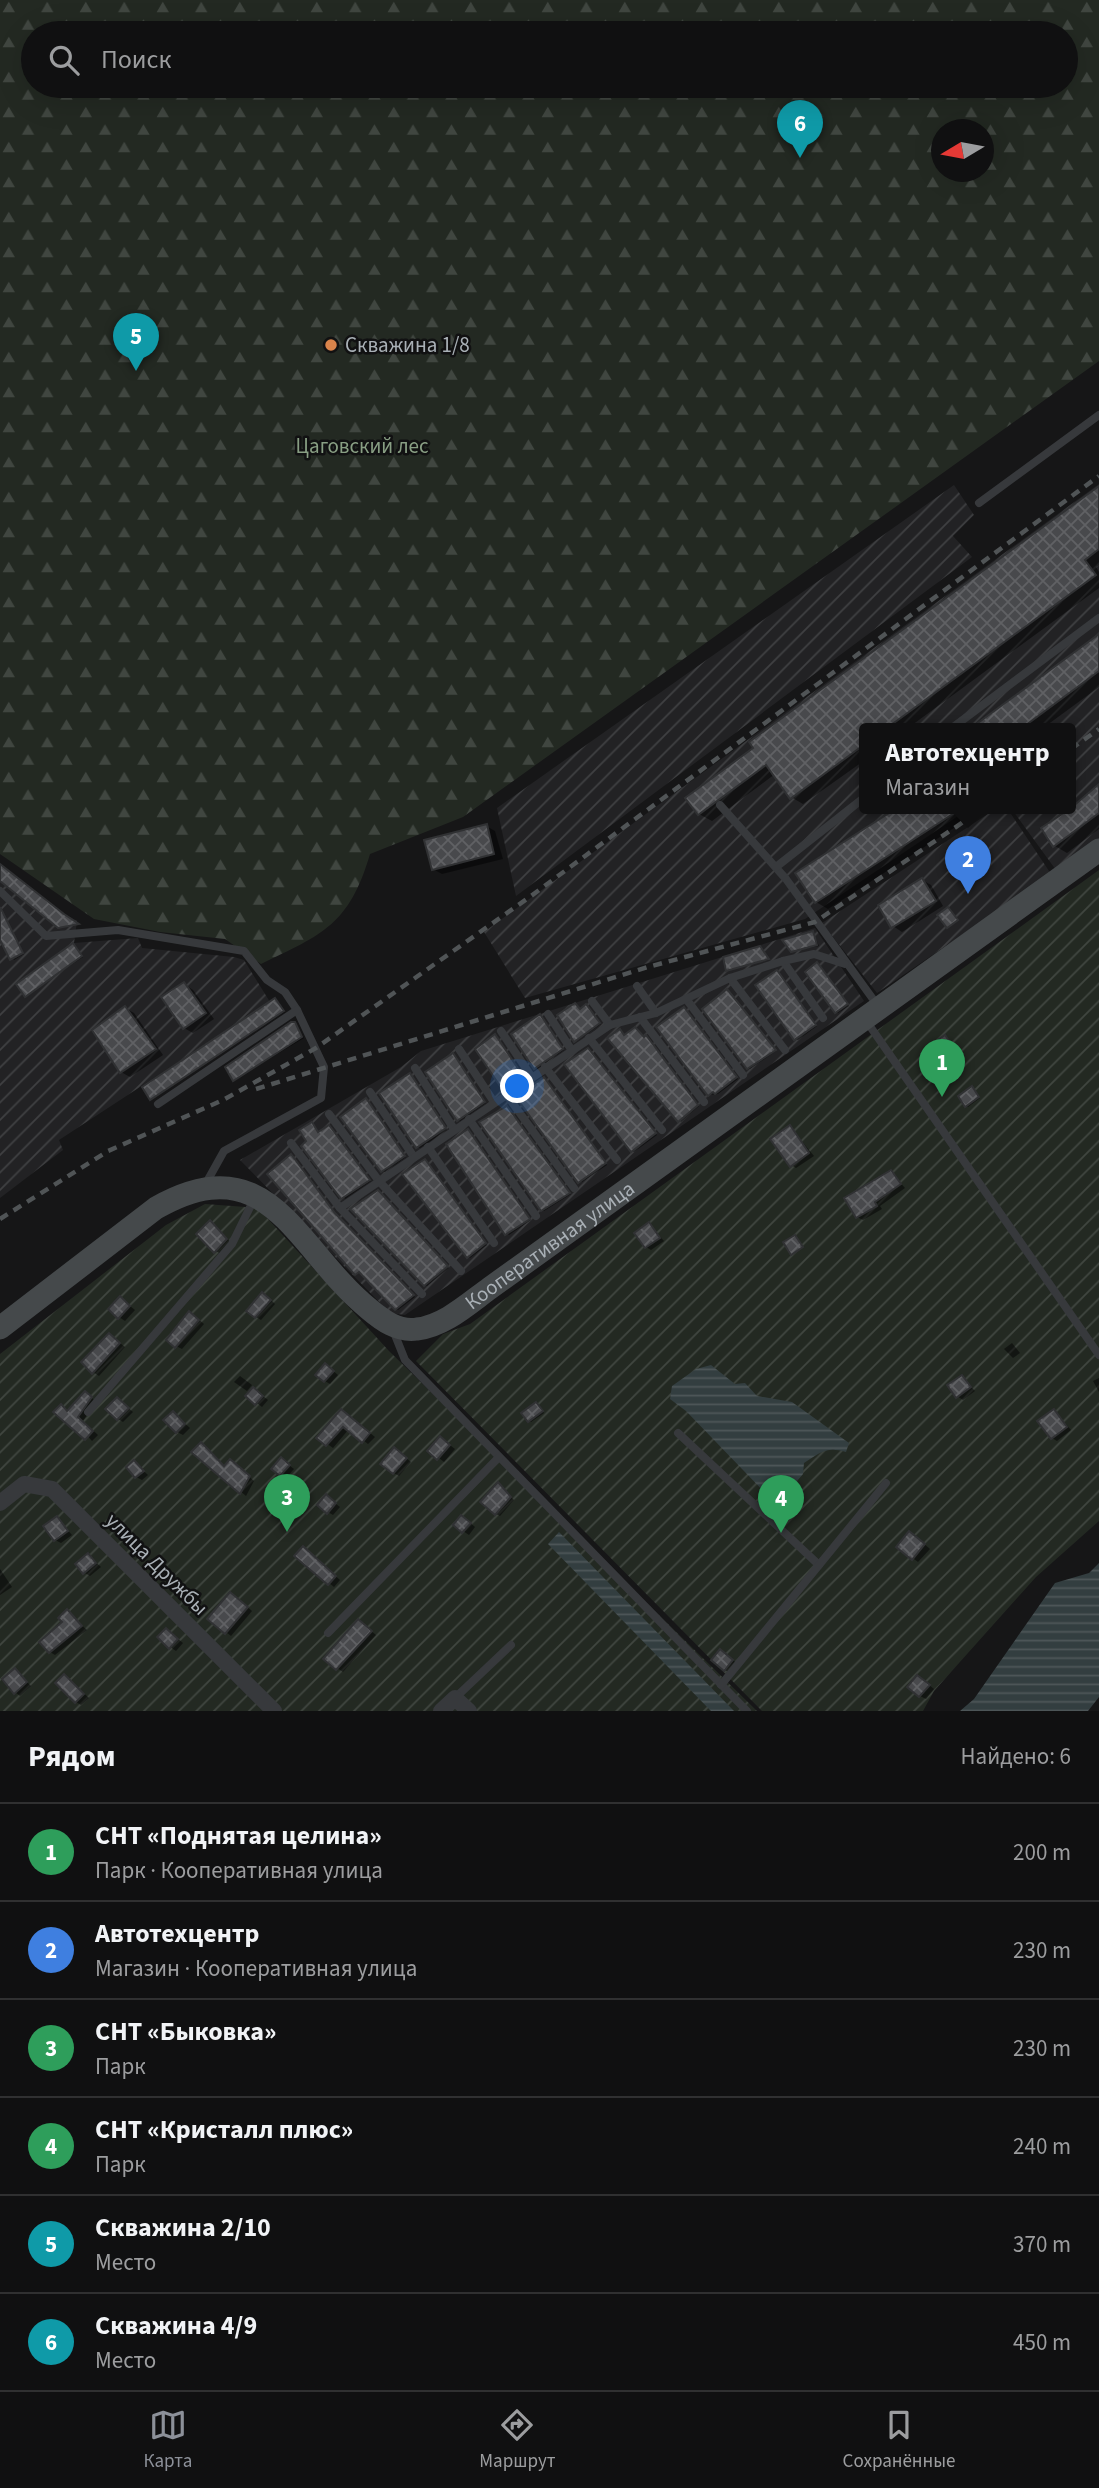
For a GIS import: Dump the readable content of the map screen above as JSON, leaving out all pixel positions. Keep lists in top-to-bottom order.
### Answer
{
  "streets": {
    "main road": ["Кооперативная улица"],
    "street": ["улица Дружбы"]
  },
  "parks": ["Цаговский лес"],
  "places": ["Скважина 1/8"],
  "north": "left",
  "page": {
    "search": "Поиск",
    "pins": [
      "6",
      "5",
      "2",
      "1",
      "3",
      "4"
    ],
    "popup": ["Автотехцентр", "Магазин"],
    "heading": ["Рядом", "Найдено: 6"],
    "list": [
      {
        "mark": "1",
        "name": "СНТ «Поднятая целина»",
        "note": "Парк · Кооперативная улица",
        "value": "200 m"
      },
      {
        "mark": "2",
        "name": "Автотехцентр",
        "note": "Магазин · Кооперативная улица",
        "value": "230 m"
      },
      {
        "mark": "3",
        "name": "СНТ «Быковка»",
        "note": "Парк",
        "value": "230 m"
      },
      {
        "mark": "4",
        "name": "СНТ «Кристалл плюс»",
        "note": "Парк",
        "value": "240 m"
      },
      {
        "mark": "5",
        "name": "Скважина 2/10",
        "note": "Место",
        "value": "370 m"
      },
      {
        "mark": "6",
        "name": "Скважина 4/9",
        "note": "Место",
        "value": "450 m"
      }
    ],
    "nav": ["Карта", "Маршрут", "Сохранённые"]
  }
}
